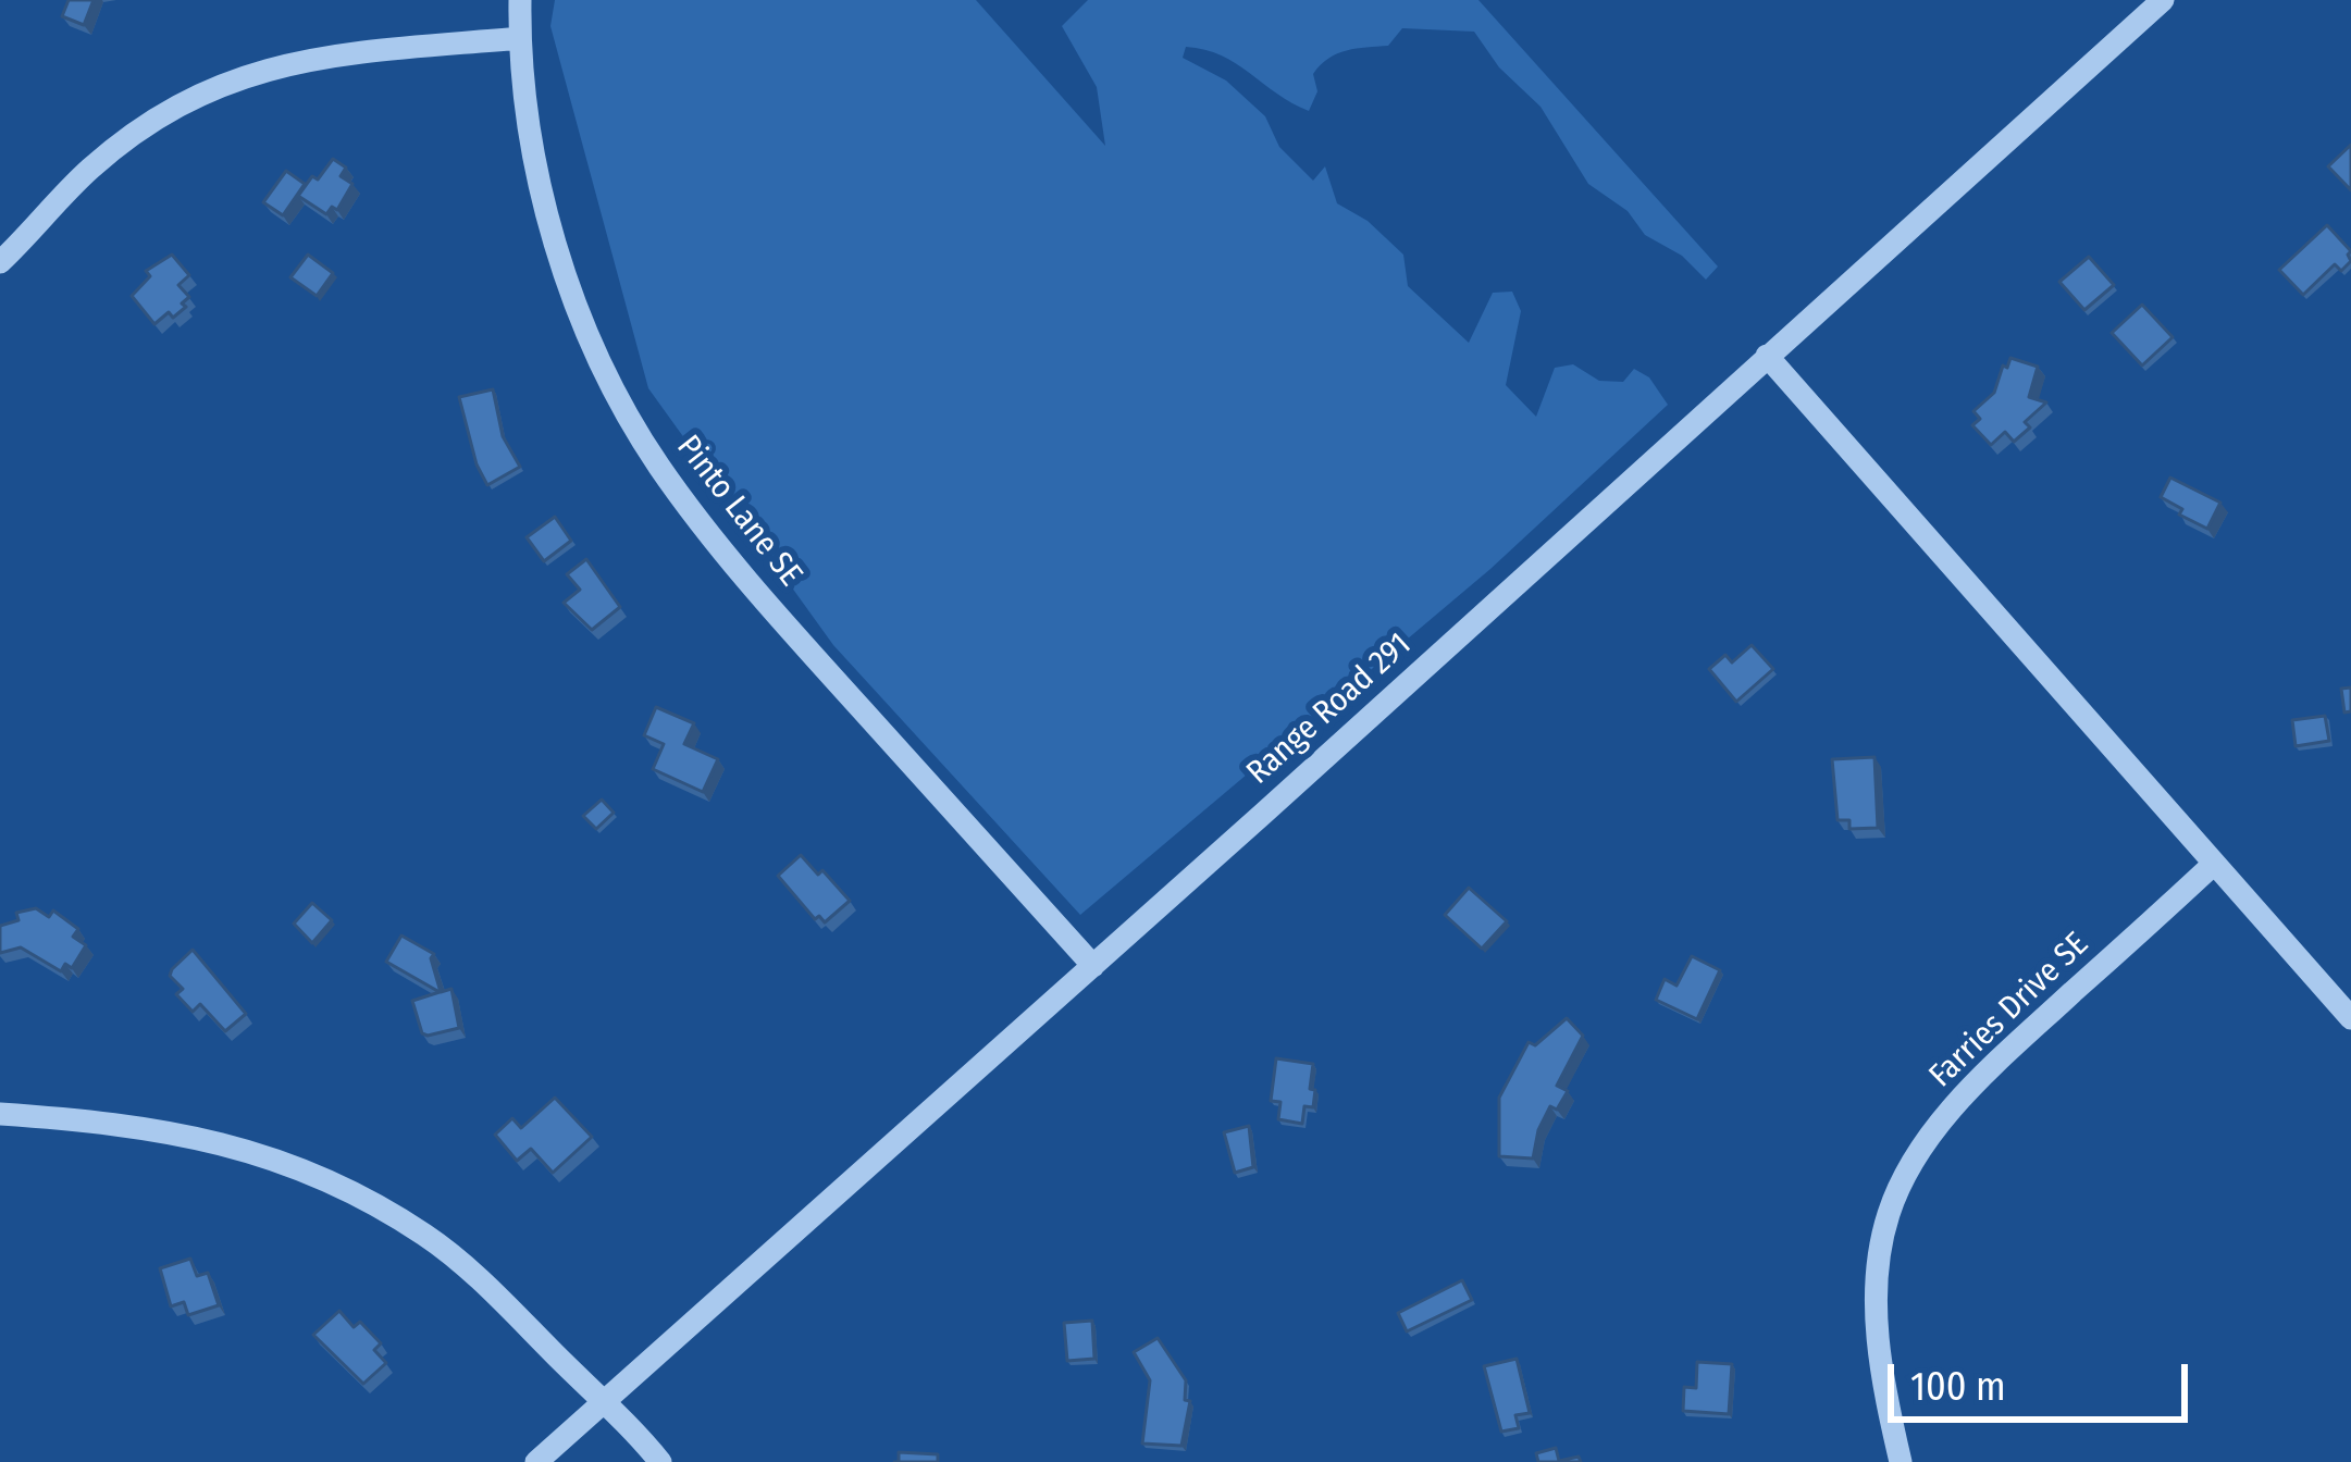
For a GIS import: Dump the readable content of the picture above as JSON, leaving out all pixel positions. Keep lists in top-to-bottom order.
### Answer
{
  "streets": {
    "street": ["Pinto Lane SE", "Range Road 291", "Farries Drive SE"]
  },
  "crossings": [
    ["Pinto Lane SE", "Range Road 291"]
  ],
  "scale_bar": "100 m"
}
